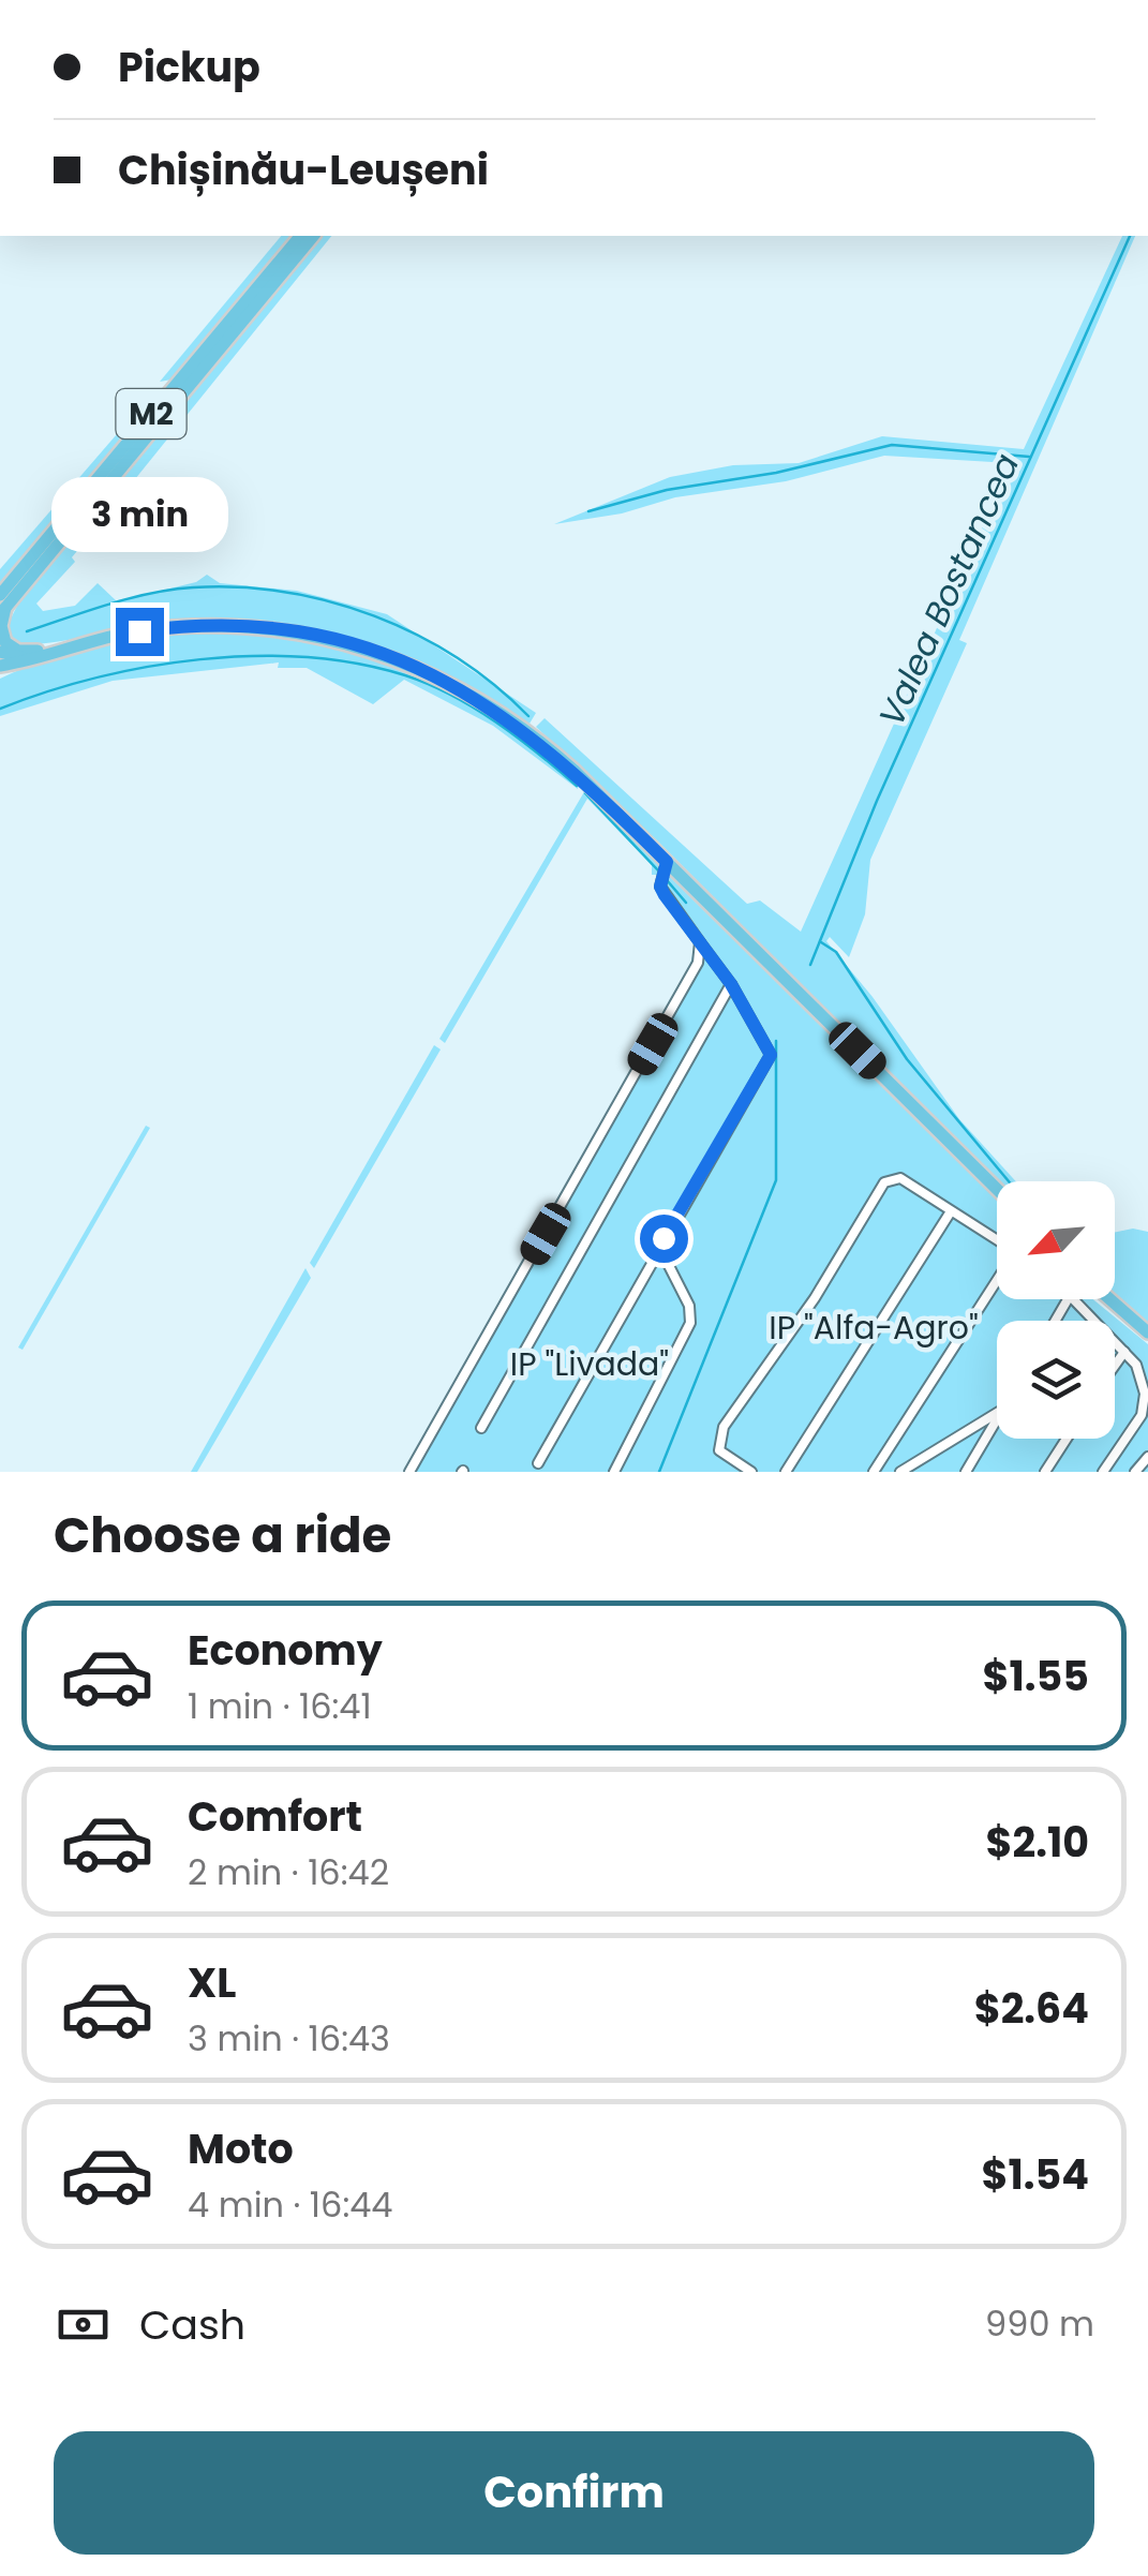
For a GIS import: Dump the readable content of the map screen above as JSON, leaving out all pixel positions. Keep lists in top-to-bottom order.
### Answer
{
  "streets": {
    "highway": ["M2"]
  },
  "water": ["Valea Bostancea"],
  "parks": ["IP \"Alfa-Agro\"", "IP \"Livada\""],
  "north": "bottom left",
  "page": {
    "banner": ["Pickup", "Chișinău-Leușeni"],
    "bubble": "3 min",
    "heading": "Choose a ride",
    "list": [
      {
        "name": "Economy",
        "note": "1 min · 16:41",
        "value": "$1.55"
      },
      {
        "name": "Comfort",
        "note": "2 min · 16:42",
        "value": "$2.10"
      },
      {
        "name": "XL",
        "note": "3 min · 16:43",
        "value": "$2.64"
      },
      {
        "name": "Moto",
        "note": "4 min · 16:44",
        "value": "$1.54"
      }
    ],
    "pay": ["Cash", "990 m"],
    "buttons": "Confirm"
  }
}
